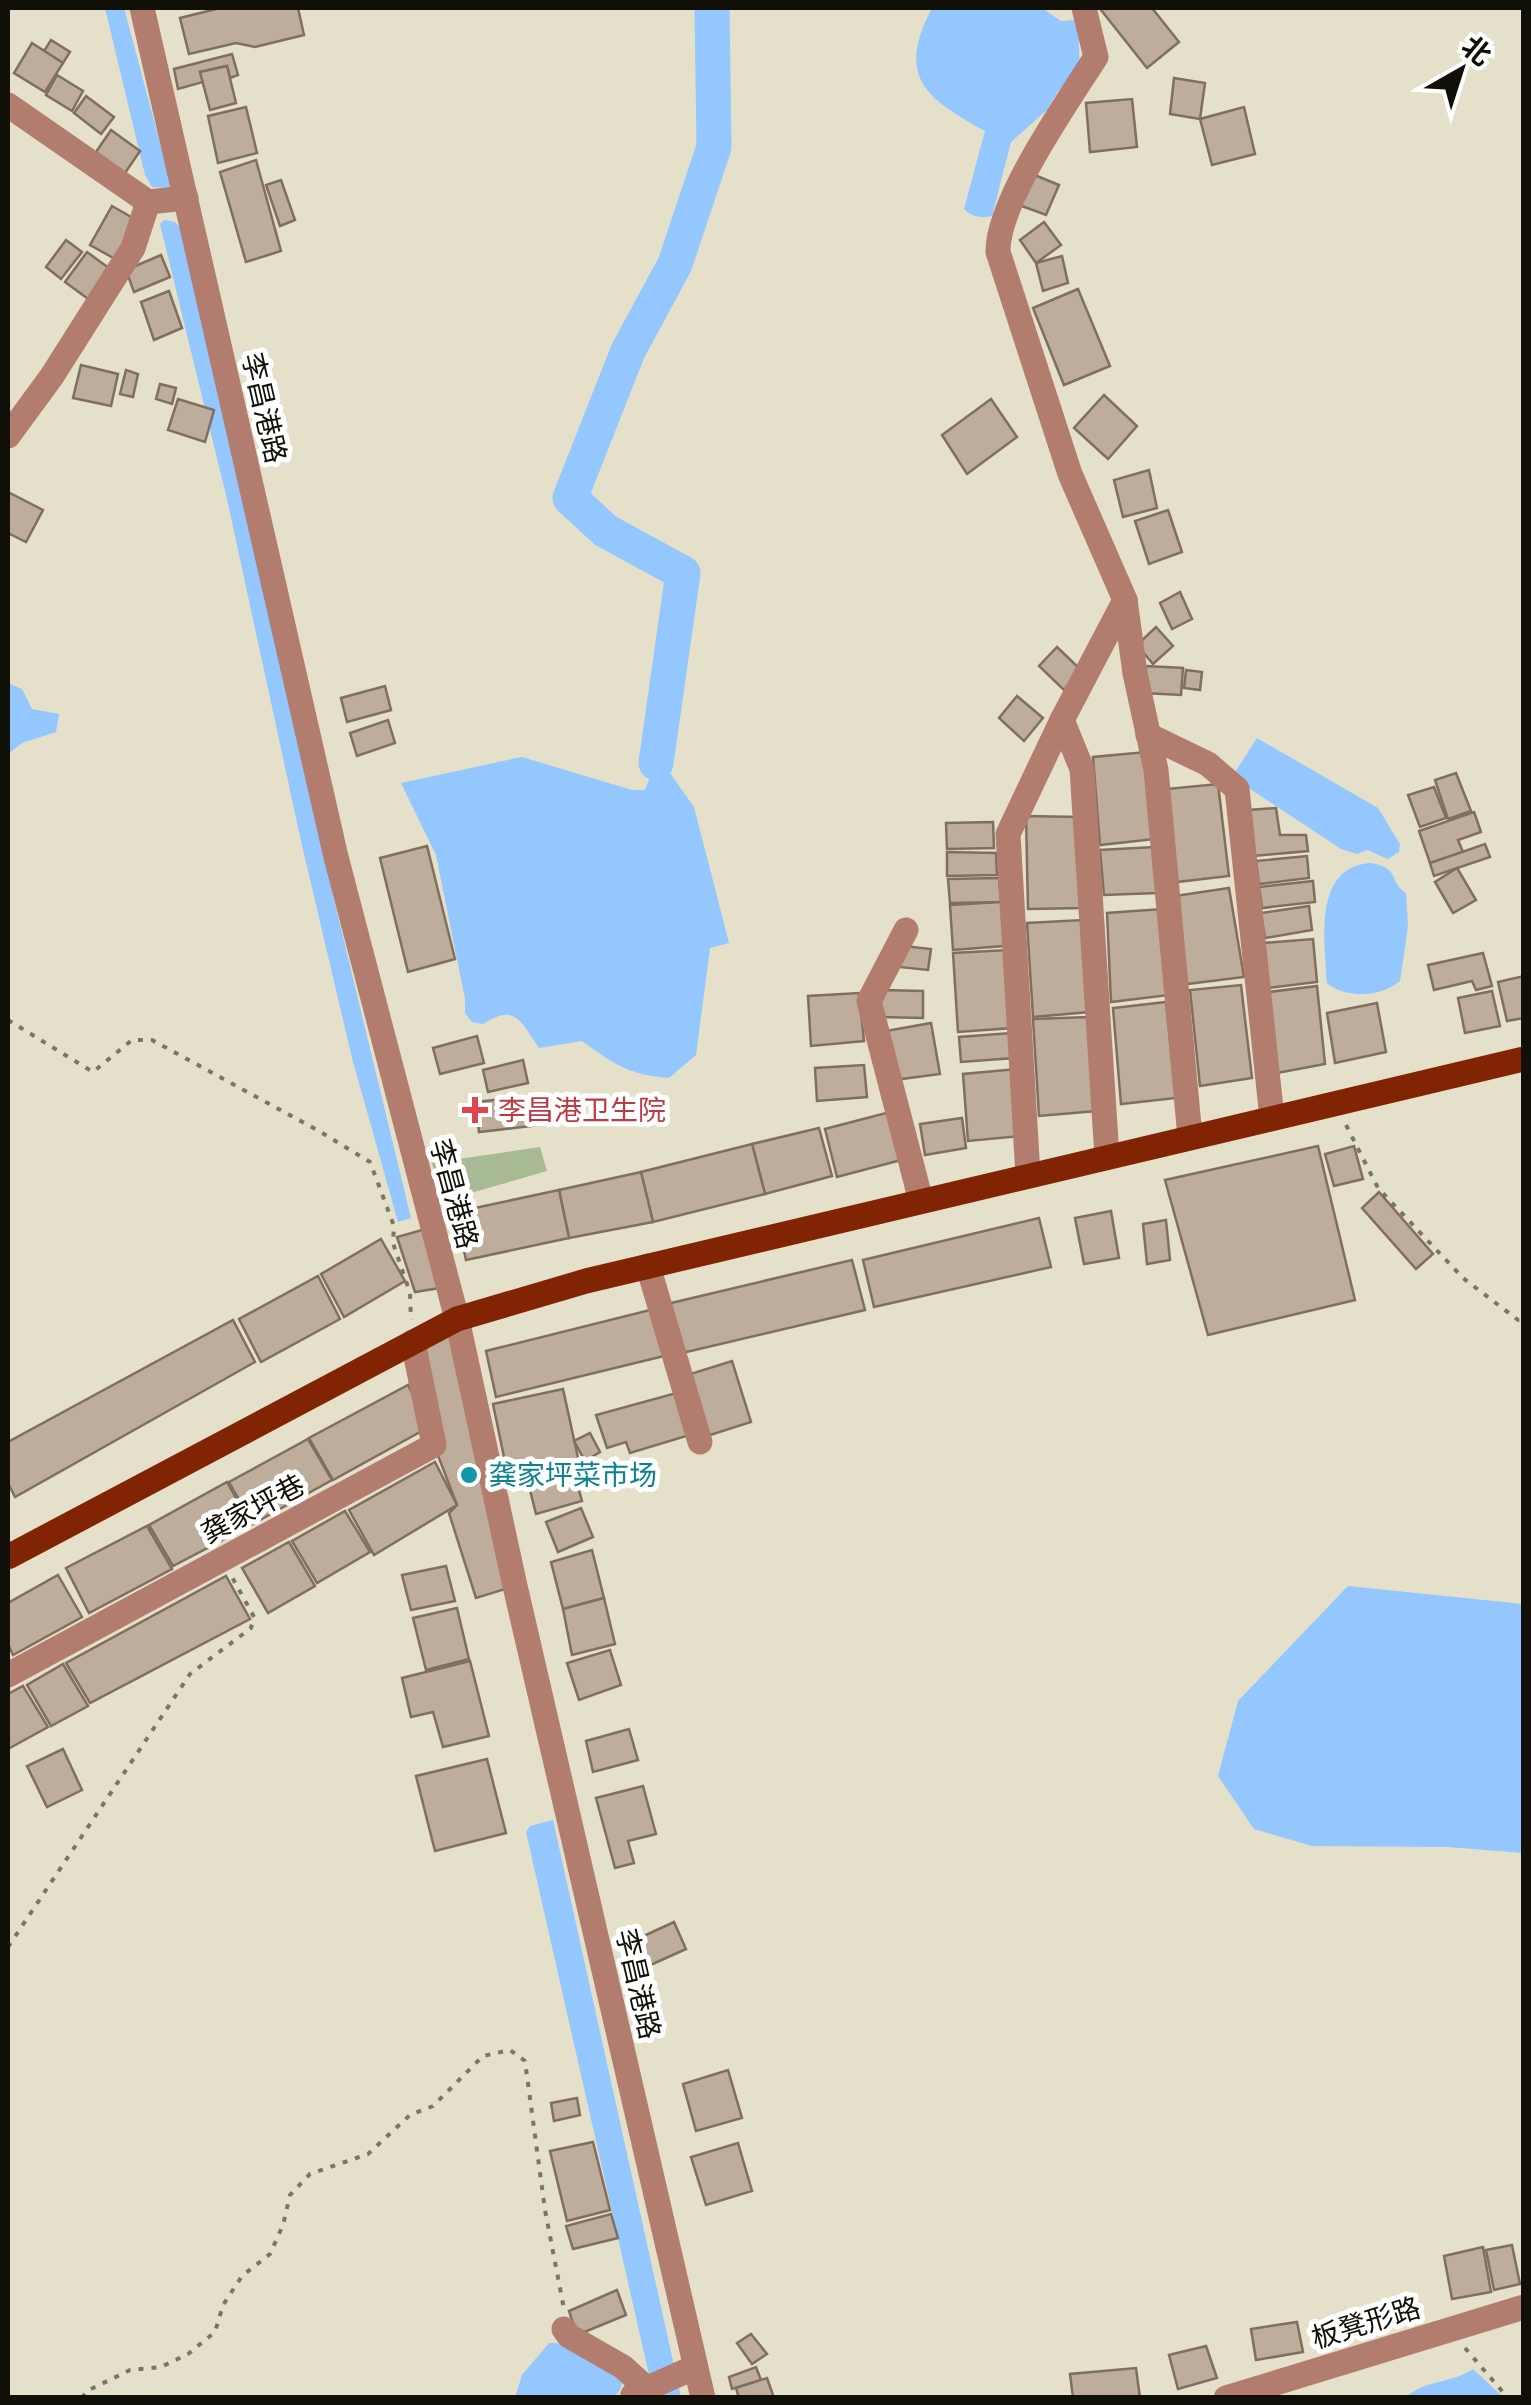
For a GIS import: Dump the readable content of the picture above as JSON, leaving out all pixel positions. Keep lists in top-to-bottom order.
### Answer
{
  "streets": {
    "street": ["李昌港路", "龚家坪巷", "板凳形路"]
  },
  "places": {
    "health": ["李昌港卫生院"],
    "other": ["龚家坪菜市场"]
  },
  "north": "top right"
}
